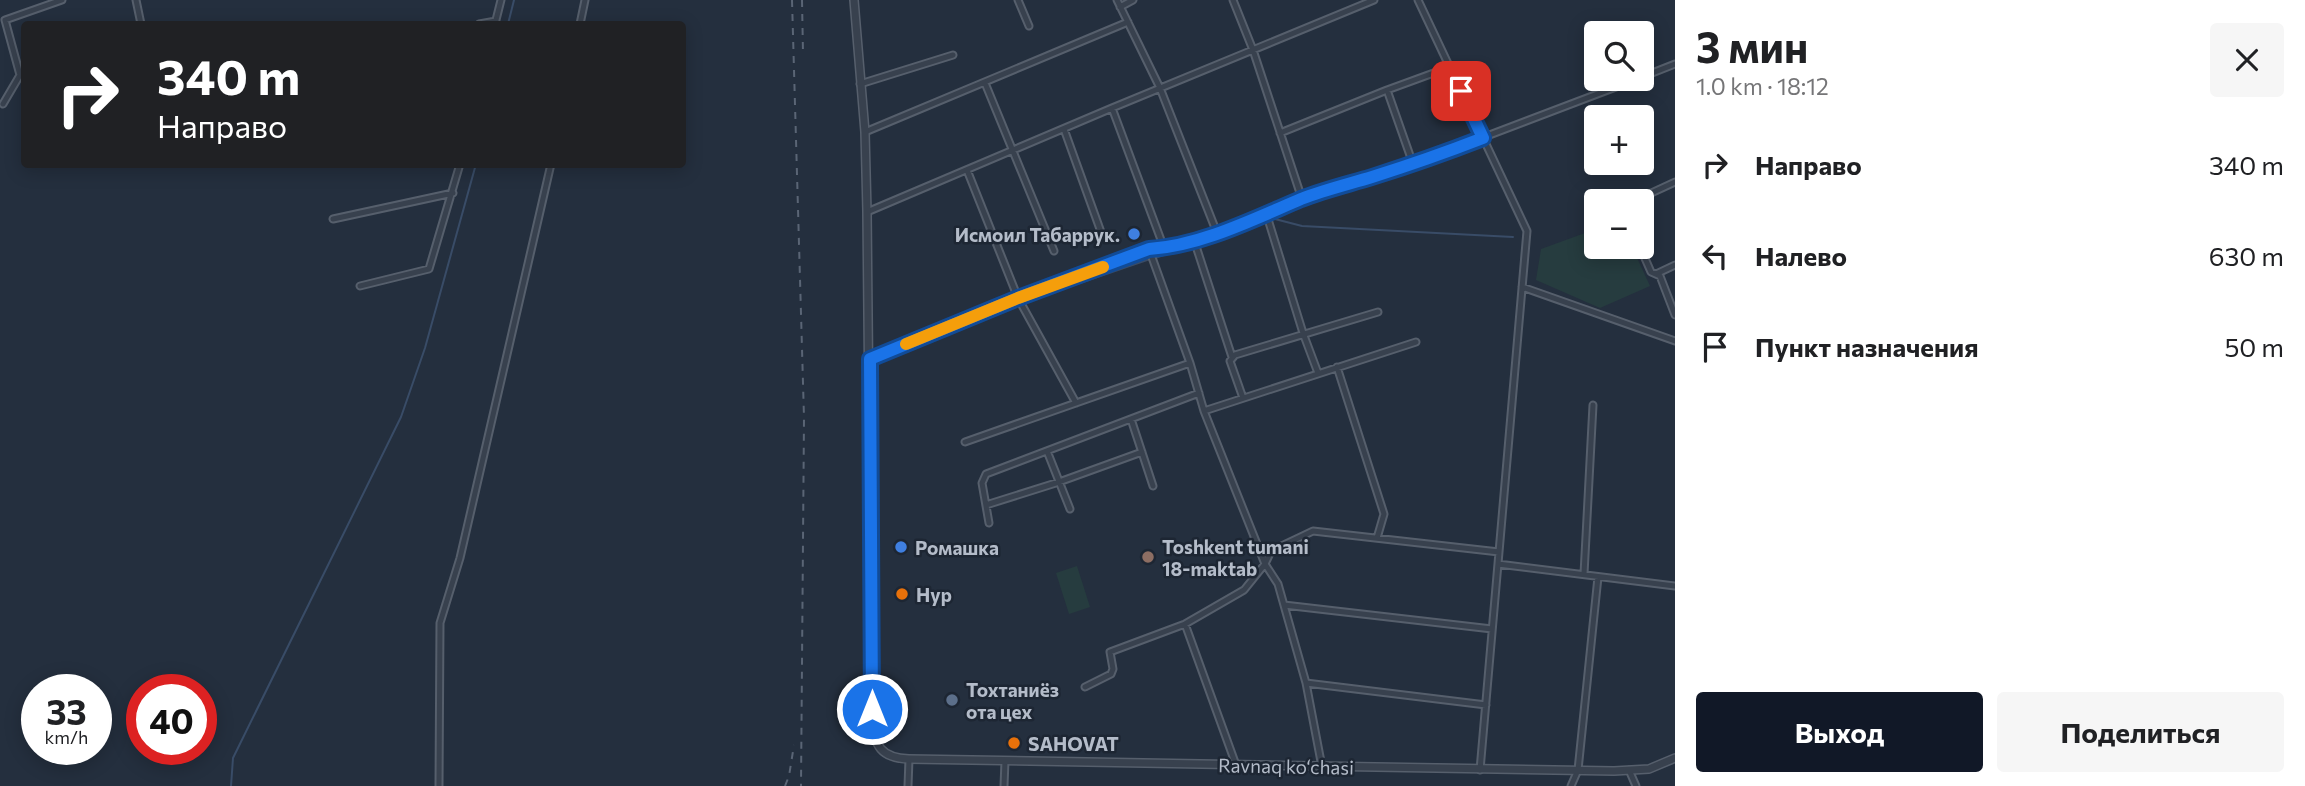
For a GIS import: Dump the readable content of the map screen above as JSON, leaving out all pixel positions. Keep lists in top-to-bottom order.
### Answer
{
  "streets": {
    "street": ["Ravnaq ko‘chasi"]
  },
  "places": [
    "Исмоил Табаррук.",
    "Ромашка",
    "Toshkent tumani 18-maktab",
    "Нур",
    "Тохтаниёз ота цех",
    "SAHOVAT"
  ],
  "page": {
    "heading": ["3 мин", "1.0 km · 18:12"],
    "map_buttons": ["+", "−"],
    "turn": ["340 m", "Направо"],
    "list": [
      {
        "name": "Направо",
        "value": "340 m"
      },
      {
        "name": "Налево",
        "value": "630 m"
      },
      {
        "name": "Пункт назначения",
        "value": "50 m"
      }
    ],
    "speed": "33 km/h",
    "limit": "40",
    "buttons": ["Выход", "Поделиться"]
  }
}
